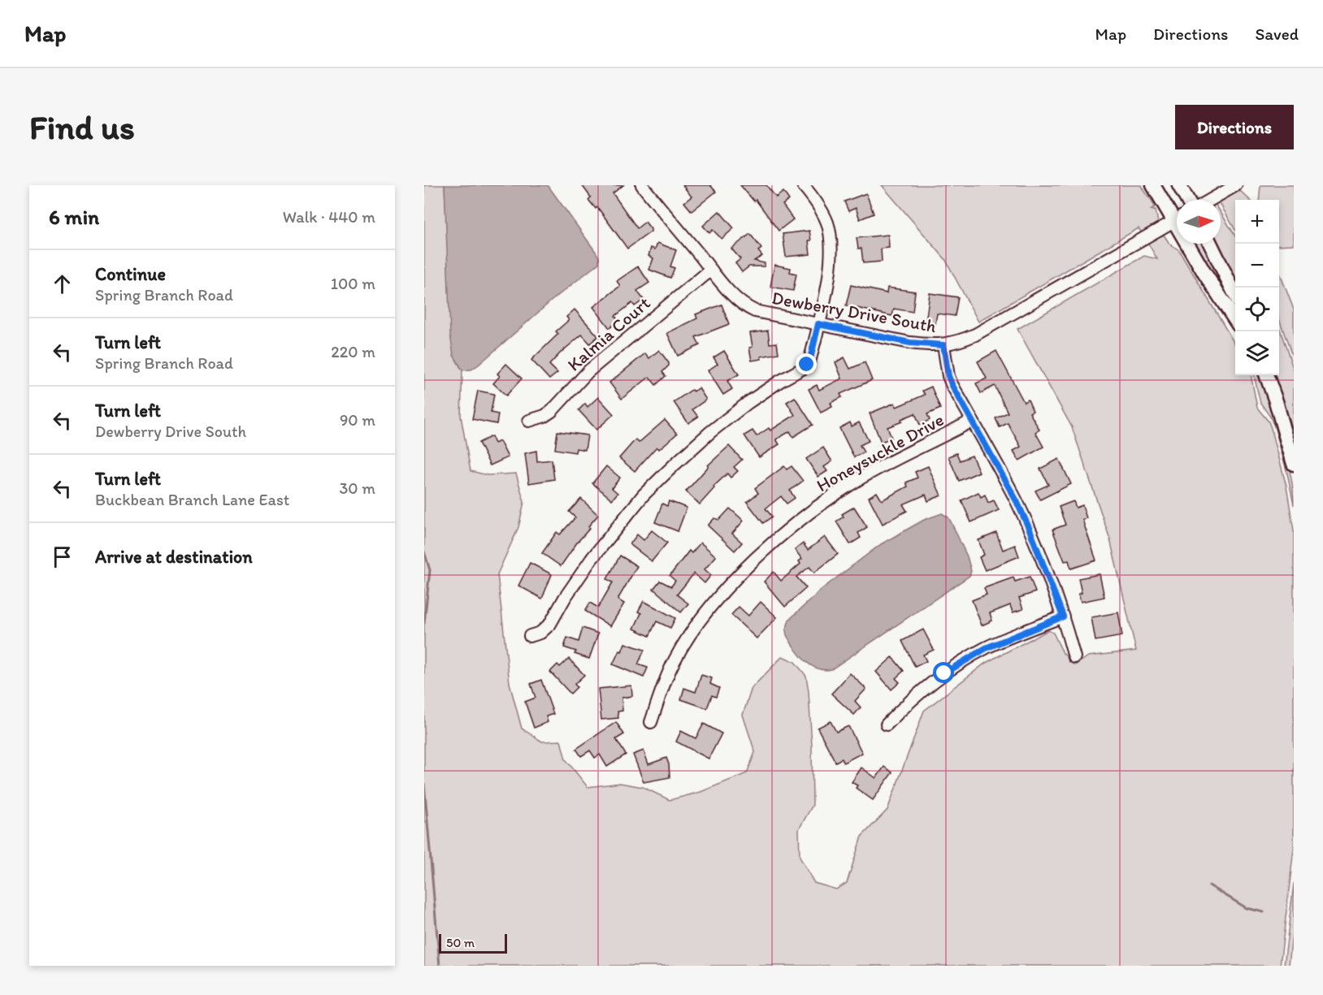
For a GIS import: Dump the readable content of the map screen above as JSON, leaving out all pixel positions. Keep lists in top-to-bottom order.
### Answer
{
  "streets": {
    "street": ["Dewberry Drive South", "Kalmia Court", "Honeysuckle Drive"]
  },
  "crossings": [
    ["Dewberry Drive South", "Kalmia Court"]
  ],
  "scale_bar": "50 m",
  "north": "right",
  "page": {
    "header": "Map",
    "nav": ["Map", "Directions", "Saved"],
    "buttons": "Directions",
    "title": "Find us",
    "heading": ["6 min", "Walk · 440 m"],
    "map_buttons": ["+", "−"],
    "list": [
      ["Continue", "Spring Branch Road", "100 m"],
      ["Turn left", "Spring Branch Road", "220 m"],
      ["Turn left", "Dewberry Drive South", "90 m"],
      ["Turn left", "Buckbean Branch Lane East", "30 m"],
      "Arrive at destination"
    ],
    "scale": "50 m"
  }
}
